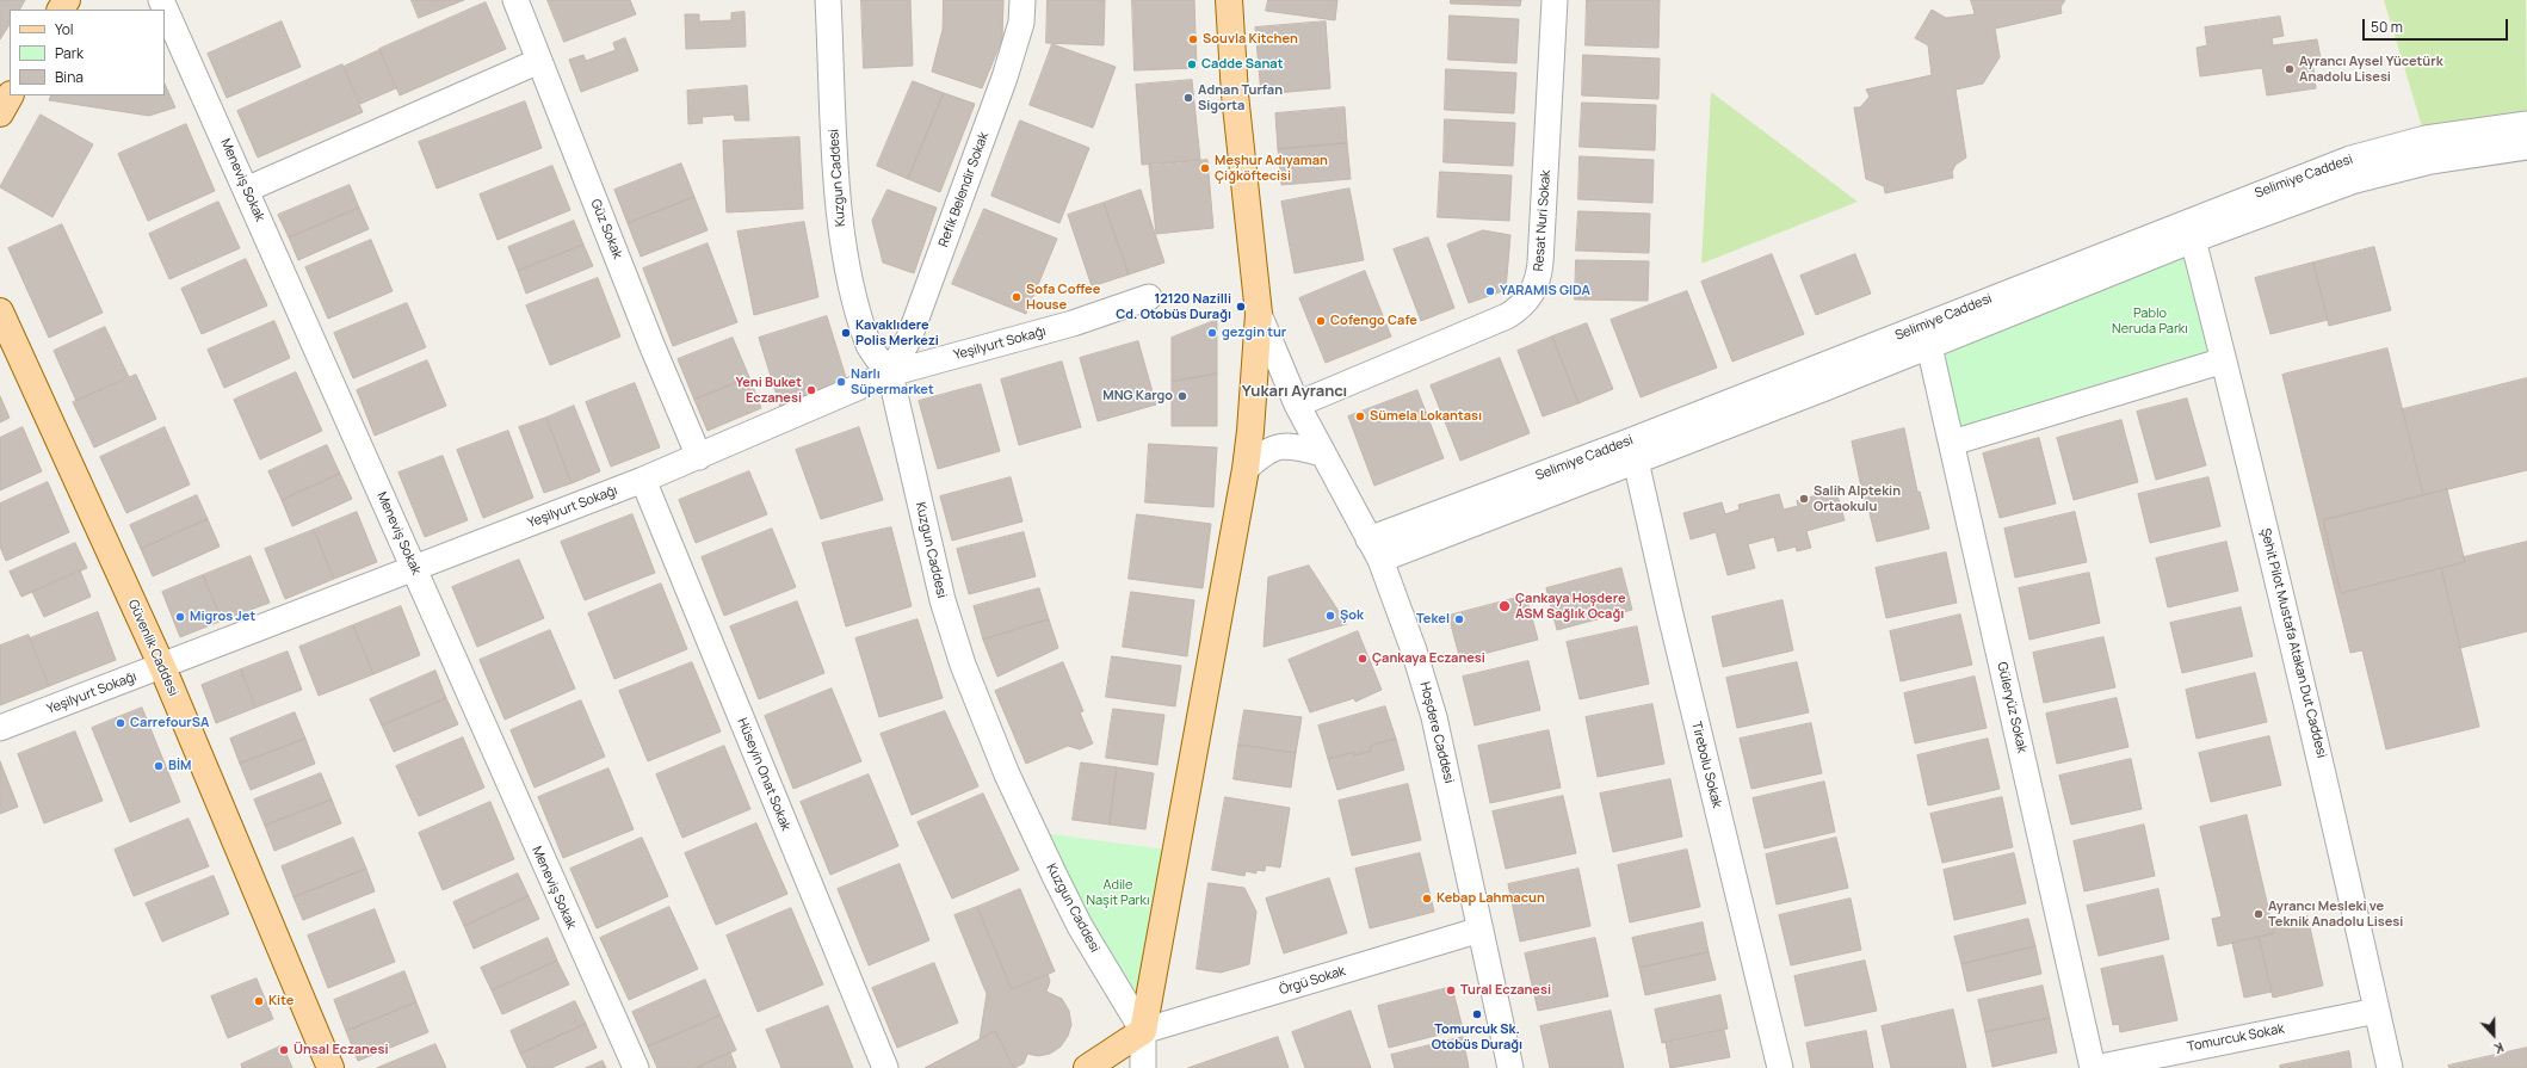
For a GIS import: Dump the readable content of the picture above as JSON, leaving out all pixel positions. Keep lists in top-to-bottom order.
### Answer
{
  "streets": {
    "main road": ["Güvenlik Caddesi"],
    "street": [
      "Selimiye Caddesi",
      "Kuzgun Caddesi",
      "Meneviş Sokak",
      "Refik Belendir Sokak",
      "Resat Nuri Sokak",
      "Güz Sokak",
      "Yeşilyurt Sokağı",
      "Şehit Pilot Mustafa Atakan Dut Caddesi",
      "Güleryüz Sokak",
      "Hoşdere Caddesi",
      "Tirebolu Sokak",
      "Hüseyin Onat Sokak",
      "Örgü Sokak",
      "Tomurcuk Sokak"
    ]
  },
  "crossings": [
    ["Selimiye Caddesi", "Şehit Pilot Mustafa Atakan Dut Caddesi"],
    ["Selimiye Caddesi", "Güleryüz Sokak"],
    ["Selimiye Caddesi", "Hoşdere Caddesi"],
    ["Selimiye Caddesi", "Tirebolu Sokak"],
    ["Kuzgun Caddesi", "Refik Belendir Sokak"],
    ["Kuzgun Caddesi", "Yeşilyurt Sokağı"],
    ["Kuzgun Caddesi", "Örgü Sokak"],
    ["Meneviş Sokak", "Yeşilyurt Sokağı"],
    ["Refik Belendir Sokak", "Yeşilyurt Sokağı"],
    ["Resat Nuri Sokak", "Hoşdere Caddesi"],
    ["Güz Sokak", "Yeşilyurt Sokağı"],
    ["Yeşilyurt Sokağı", "Güvenlik Caddesi"],
    ["Yeşilyurt Sokağı", "Hüseyin Onat Sokak"],
    ["Şehit Pilot Mustafa Atakan Dut Caddesi", "Tomurcuk Sokak"],
    ["Güleryüz Sokak", "Tomurcuk Sokak"],
    ["Hoşdere Caddesi", "Örgü Sokak"]
  ],
  "districts": ["Yukarı Ayrancı"],
  "parks": ["Pablo Neruda Parkı", "Adile Naşit Parkı"],
  "places": [
    "Souvla Kitchen",
    "Cadde Sanat",
    "Ayrancı Aysel Yücetürk Anadolu Lisesi",
    "Adnan Turfan Sigorta",
    "Meşhur Adıyaman Çiğköftecisi",
    "YARAMIS GIDA",
    "Sofa Coffee House",
    "12120 Nazilli Cd. Otobüs Durağı",
    "Cofengo Cafe",
    "Kavaklıdere Polis Merkezi",
    "gezgin tur",
    "Narlı Süpermarket",
    "Yeni Buket Eczanesi",
    "MNG Kargo",
    "Sümela Lokantası",
    "Salih Alptekin Ortaokulu",
    "Çankaya Hoşdere ASM Sağlık Ocağı",
    "Şok",
    "Migros Jet",
    "Tekel",
    "Çankaya Eczanesi",
    "CarrefourSA",
    "BİM",
    "Kebap Lahmacun",
    "Ayrancı Mesleki ve Teknik Anadolu Lisesi",
    "Tural Eczanesi",
    "Kite",
    "Tomurcuk Sk. Otobüs Durağı",
    "Ünsal Eczanesi"
  ],
  "legend": ["Yol", "Park", "Bina"],
  "scale_bar": "50 m",
  "north": "bottom"
}
